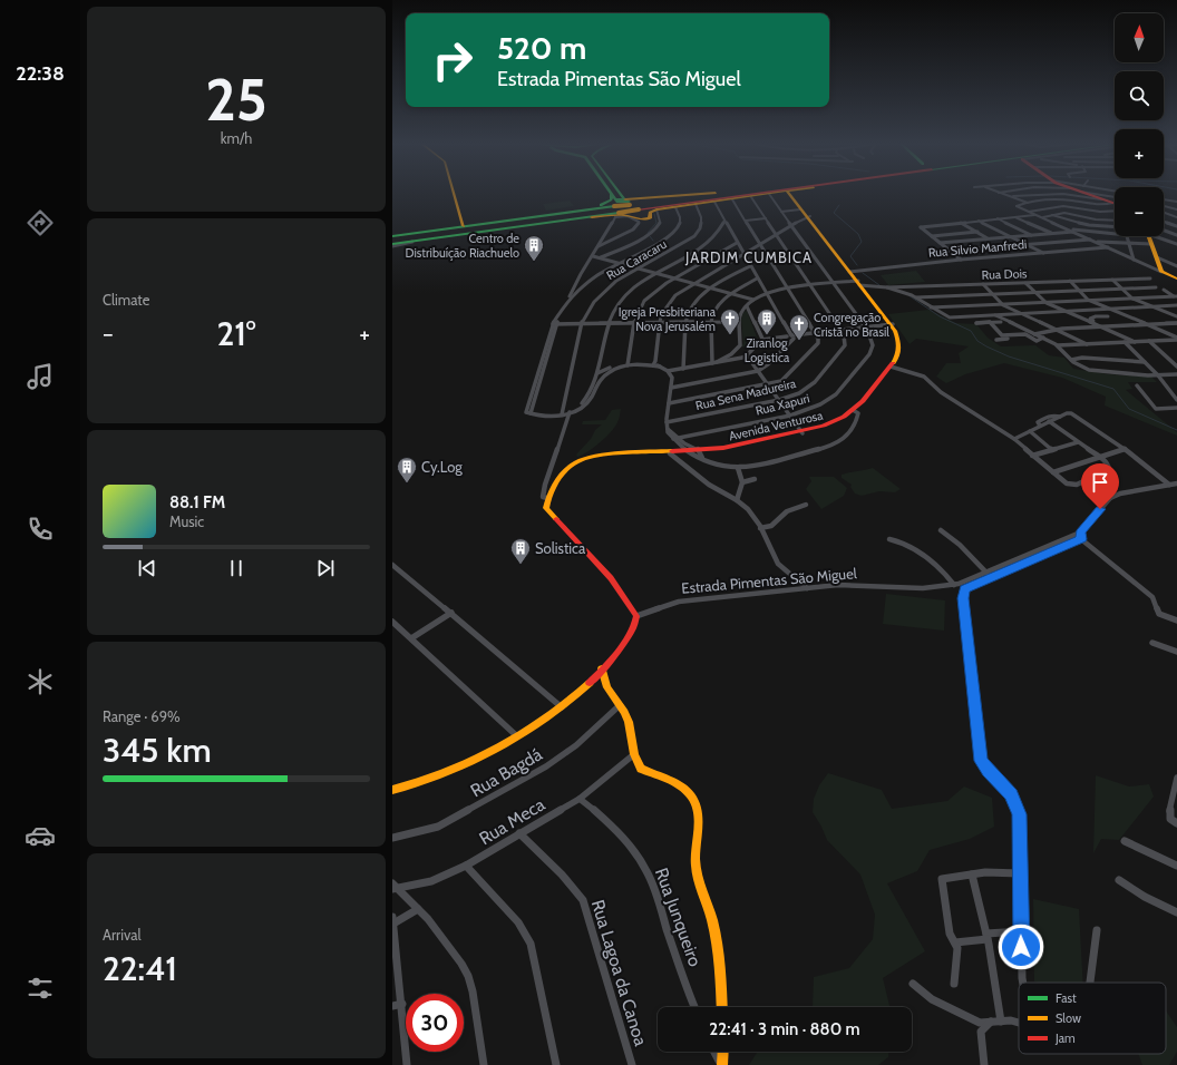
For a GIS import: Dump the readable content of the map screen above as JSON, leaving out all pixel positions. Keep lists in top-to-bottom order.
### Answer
{
  "streets": {
    "main road": ["Avenida Venturosa"],
    "street": [
      "Rua Silvio Manfredi",
      "Rua Caracaru",
      "Rua Dois",
      "Rua Sena Madureira",
      "Rua Xapuri",
      "Estrada Pimentas São Miguel",
      "Rua Bagdá",
      "Rua Meca",
      "Rua Junqueiro",
      "Rua Lagoa da Canoa"
    ]
  },
  "crossings": [
    ["Rua Silvio Manfredi", "Rua Dois"],
    ["Rua Silvio Manfredi", "Avenida Venturosa"],
    ["Rua Dois", "Avenida Venturosa"],
    ["Rua Xapuri", "Avenida Venturosa"],
    ["Rua Meca", "Rua Junqueiro"],
    ["Rua Meca", "Rua Lagoa da Canoa"]
  ],
  "districts": ["JARDIM CUMBICA"],
  "places": {
    "building": [
      "Centro de Distribuíção Riachuelo",
      "Ziranlog Logistica",
      "Cy.Log",
      "Solistica"
    ],
    "church": ["Igreja Presbiteriana Nova Jerusalém", "Congregação Cristã no Brasil"]
  },
  "legend": ["Fast", "Slow", "Jam"],
  "north": "top",
  "page": {
    "tabs": "22:38",
    "tile": [
      ["25", "km/h"],
      "Climate",
      ["Range · 69%", "345 km"],
      ["Arrival", "22:41"]
    ],
    "map_buttons": ["+", "−"],
    "turn": ["520 m", "Estrada Pimentas São Miguel"],
    "heat": ["−", "21°", "+"],
    "song": ["88.1 FM", "Music"],
    "limit": "30",
    "trip": "22:41 · 3 min · 880 m"
  }
}
